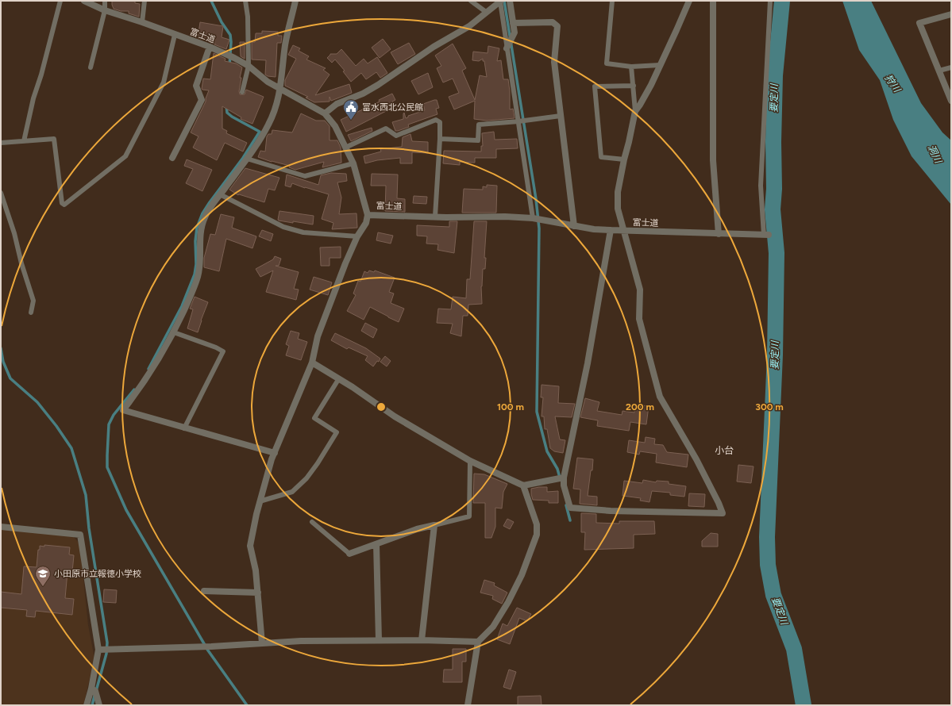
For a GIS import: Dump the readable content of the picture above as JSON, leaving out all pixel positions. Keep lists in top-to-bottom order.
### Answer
{
  "streets": {
    "street": ["富士道"]
  },
  "districts": ["小台"],
  "water": ["狩川", "要定川", "洞川"],
  "places": {
    "public building": ["富水西北公民館"],
    "school or university": ["小田原市立報徳小学校"]
  },
  "rings": ["100 m", "200 m", "300 m"]
}
